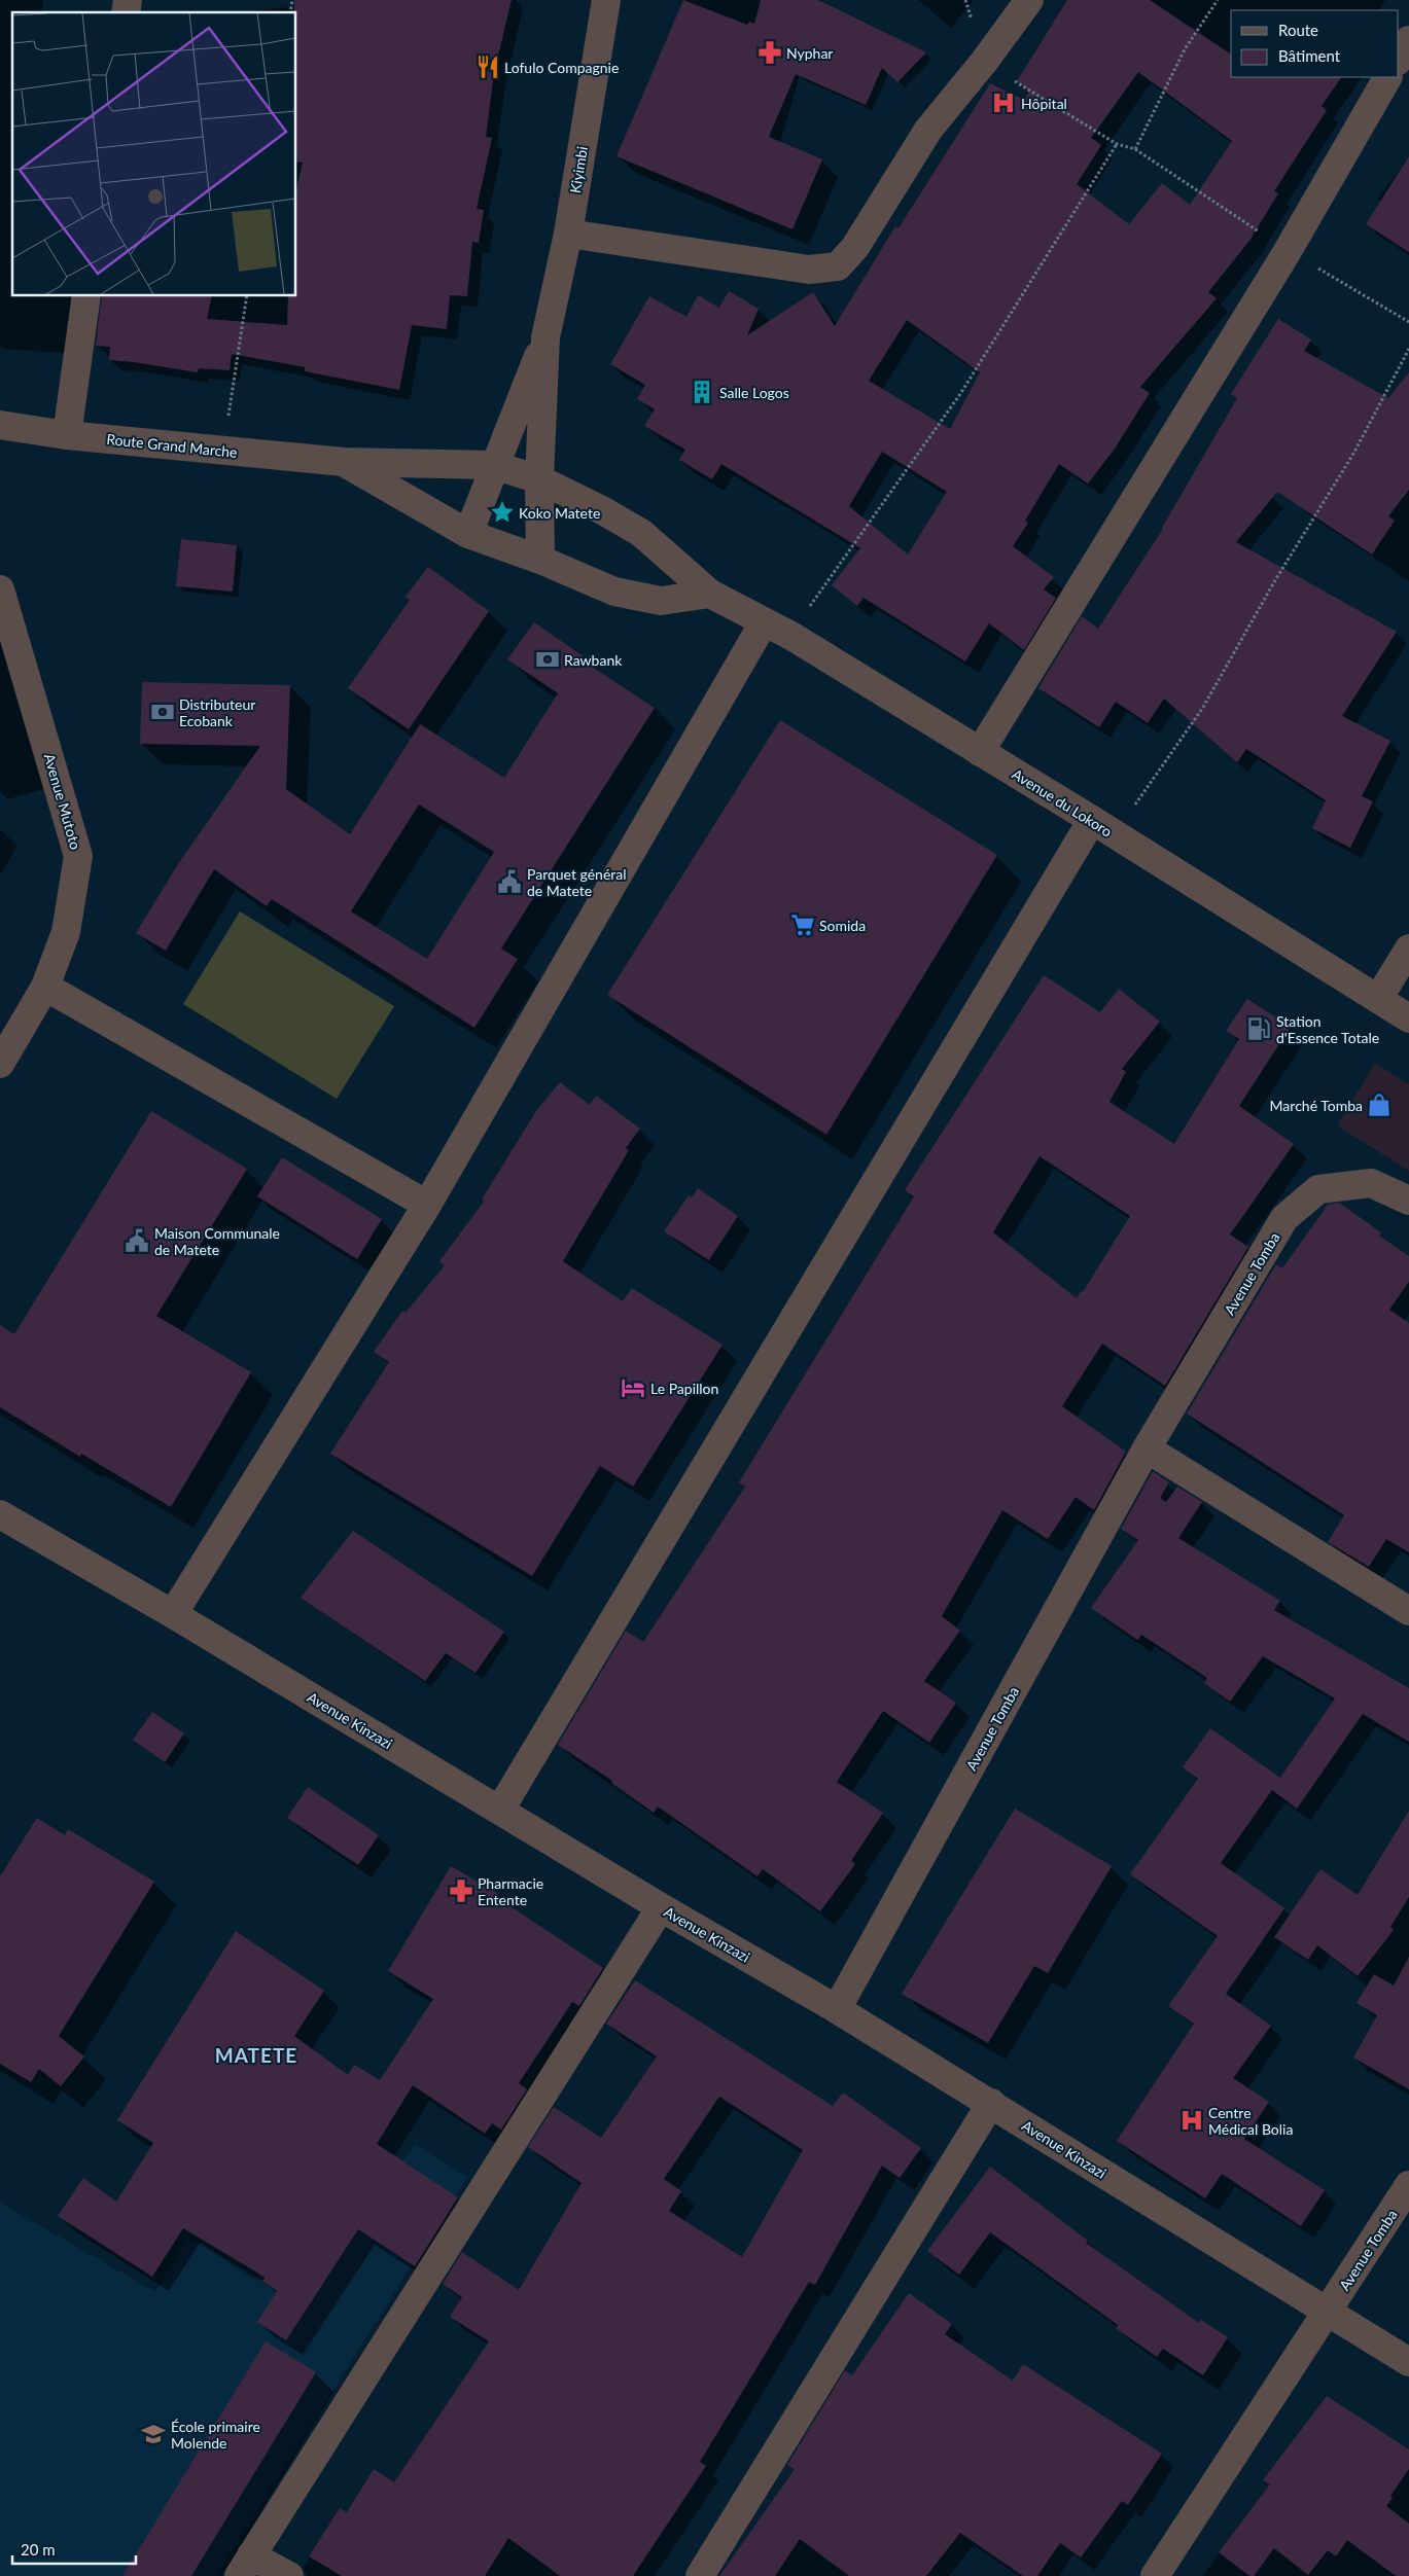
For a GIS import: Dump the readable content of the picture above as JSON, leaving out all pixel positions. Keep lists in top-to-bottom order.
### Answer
{
  "streets": {
    "street": [
      "Kiyimbi",
      "Route Grand Marche",
      "Avenue Mutoto",
      "Avenue du Lokoro",
      "Avenue Tomba",
      "Avenue Kinzazi"
    ]
  },
  "crossings": [
    ["Kiyimbi", "Route Grand Marche"],
    ["Kiyimbi", "Avenue du Lokoro"],
    ["Route Grand Marche", "Avenue du Lokoro"],
    ["Avenue Tomba", "Avenue Kinzazi"]
  ],
  "districts": ["MATETE"],
  "places": {
    "pharmacy": ["Nyphar", "Pharmacie Entente"],
    "restaurant": ["Lofulo Compagnie"],
    "hospital": ["Hôpital", "Centre Médical Bolia"],
    "building": ["Salle Logos"],
    "place": ["Koko Matete"],
    "bank": ["Rawbank", "Distributeur Ecobank"],
    "public building": ["Parquet général de Matete", "Maison Communale de Matete"],
    "supermarket": ["Somida"],
    "fuel station": ["Station d'Essence Totale"],
    "shop": ["Marché Tomba"],
    "hotel": ["Le Papillon"],
    "school or university": ["École primaire Molende"]
  },
  "legend": ["Route", "Bâtiment"],
  "scale_bar": "20 m"
}
